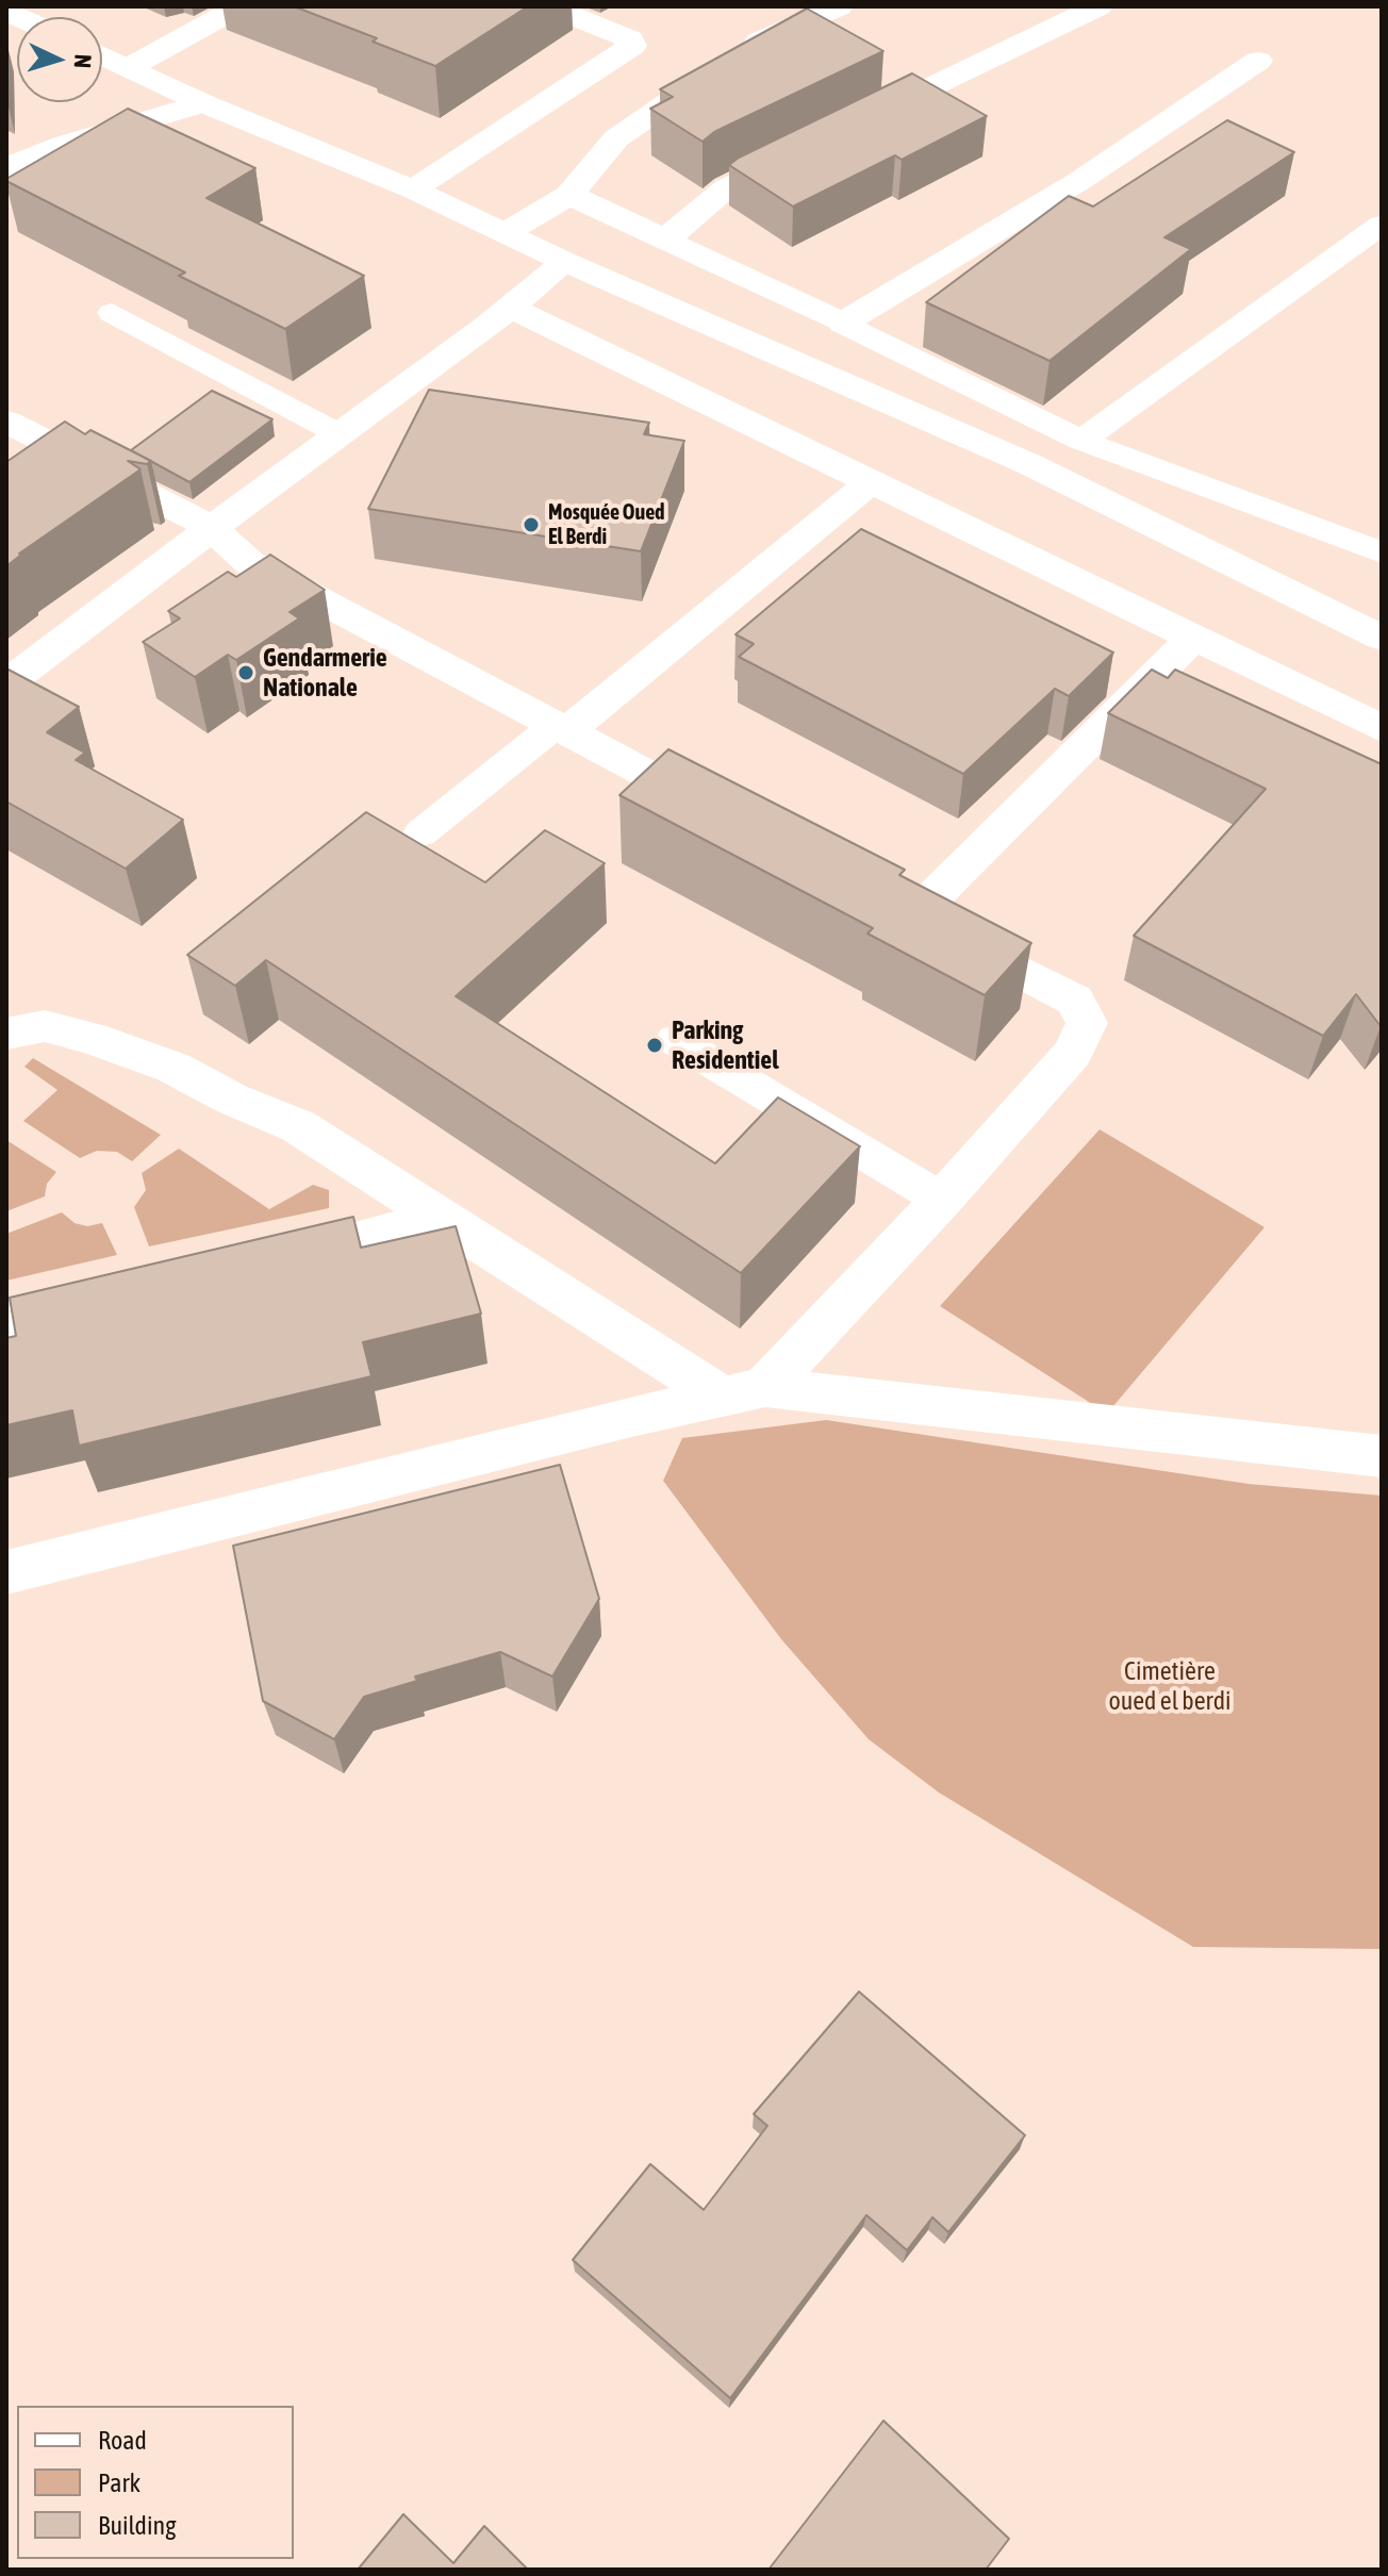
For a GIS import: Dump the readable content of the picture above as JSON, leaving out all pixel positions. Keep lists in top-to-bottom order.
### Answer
{
  "parks": ["Cimetière oued el berdi"],
  "places": ["Mosquée Oued El Berdi", "Gendarmerie Nationale", "Parking Residentiel"],
  "legend": ["Road", "Park", "Building"],
  "north": "right"
}
